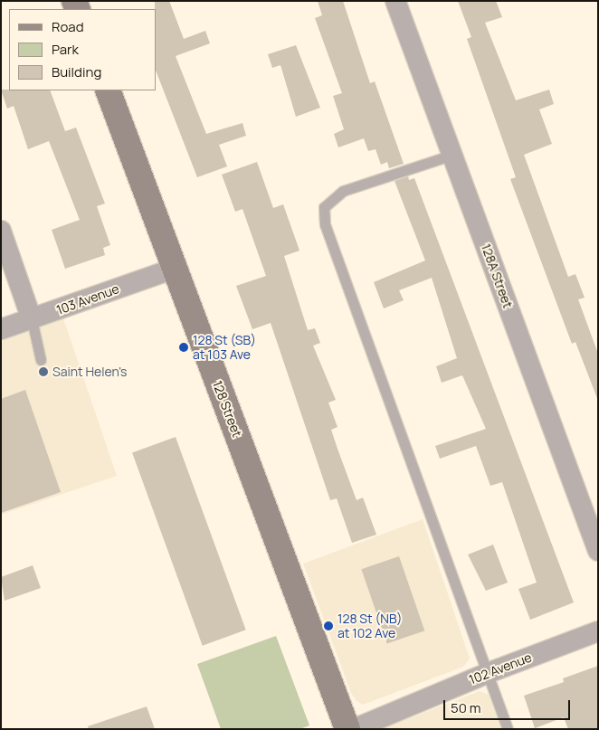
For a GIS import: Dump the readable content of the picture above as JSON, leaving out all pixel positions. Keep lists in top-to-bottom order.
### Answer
{
  "streets": {
    "main road": ["128 Street"],
    "street": ["128A Street", "103 Avenue", "102 Avenue"]
  },
  "crossings": [
    ["103 Avenue", "128 Street"]
  ],
  "places": ["128 St (SB) at 103 Ave", "Saint Helen's", "128 St (NB) at 102 Ave"],
  "legend": ["Road", "Park", "Building"],
  "scale_bar": "50 m"
}
